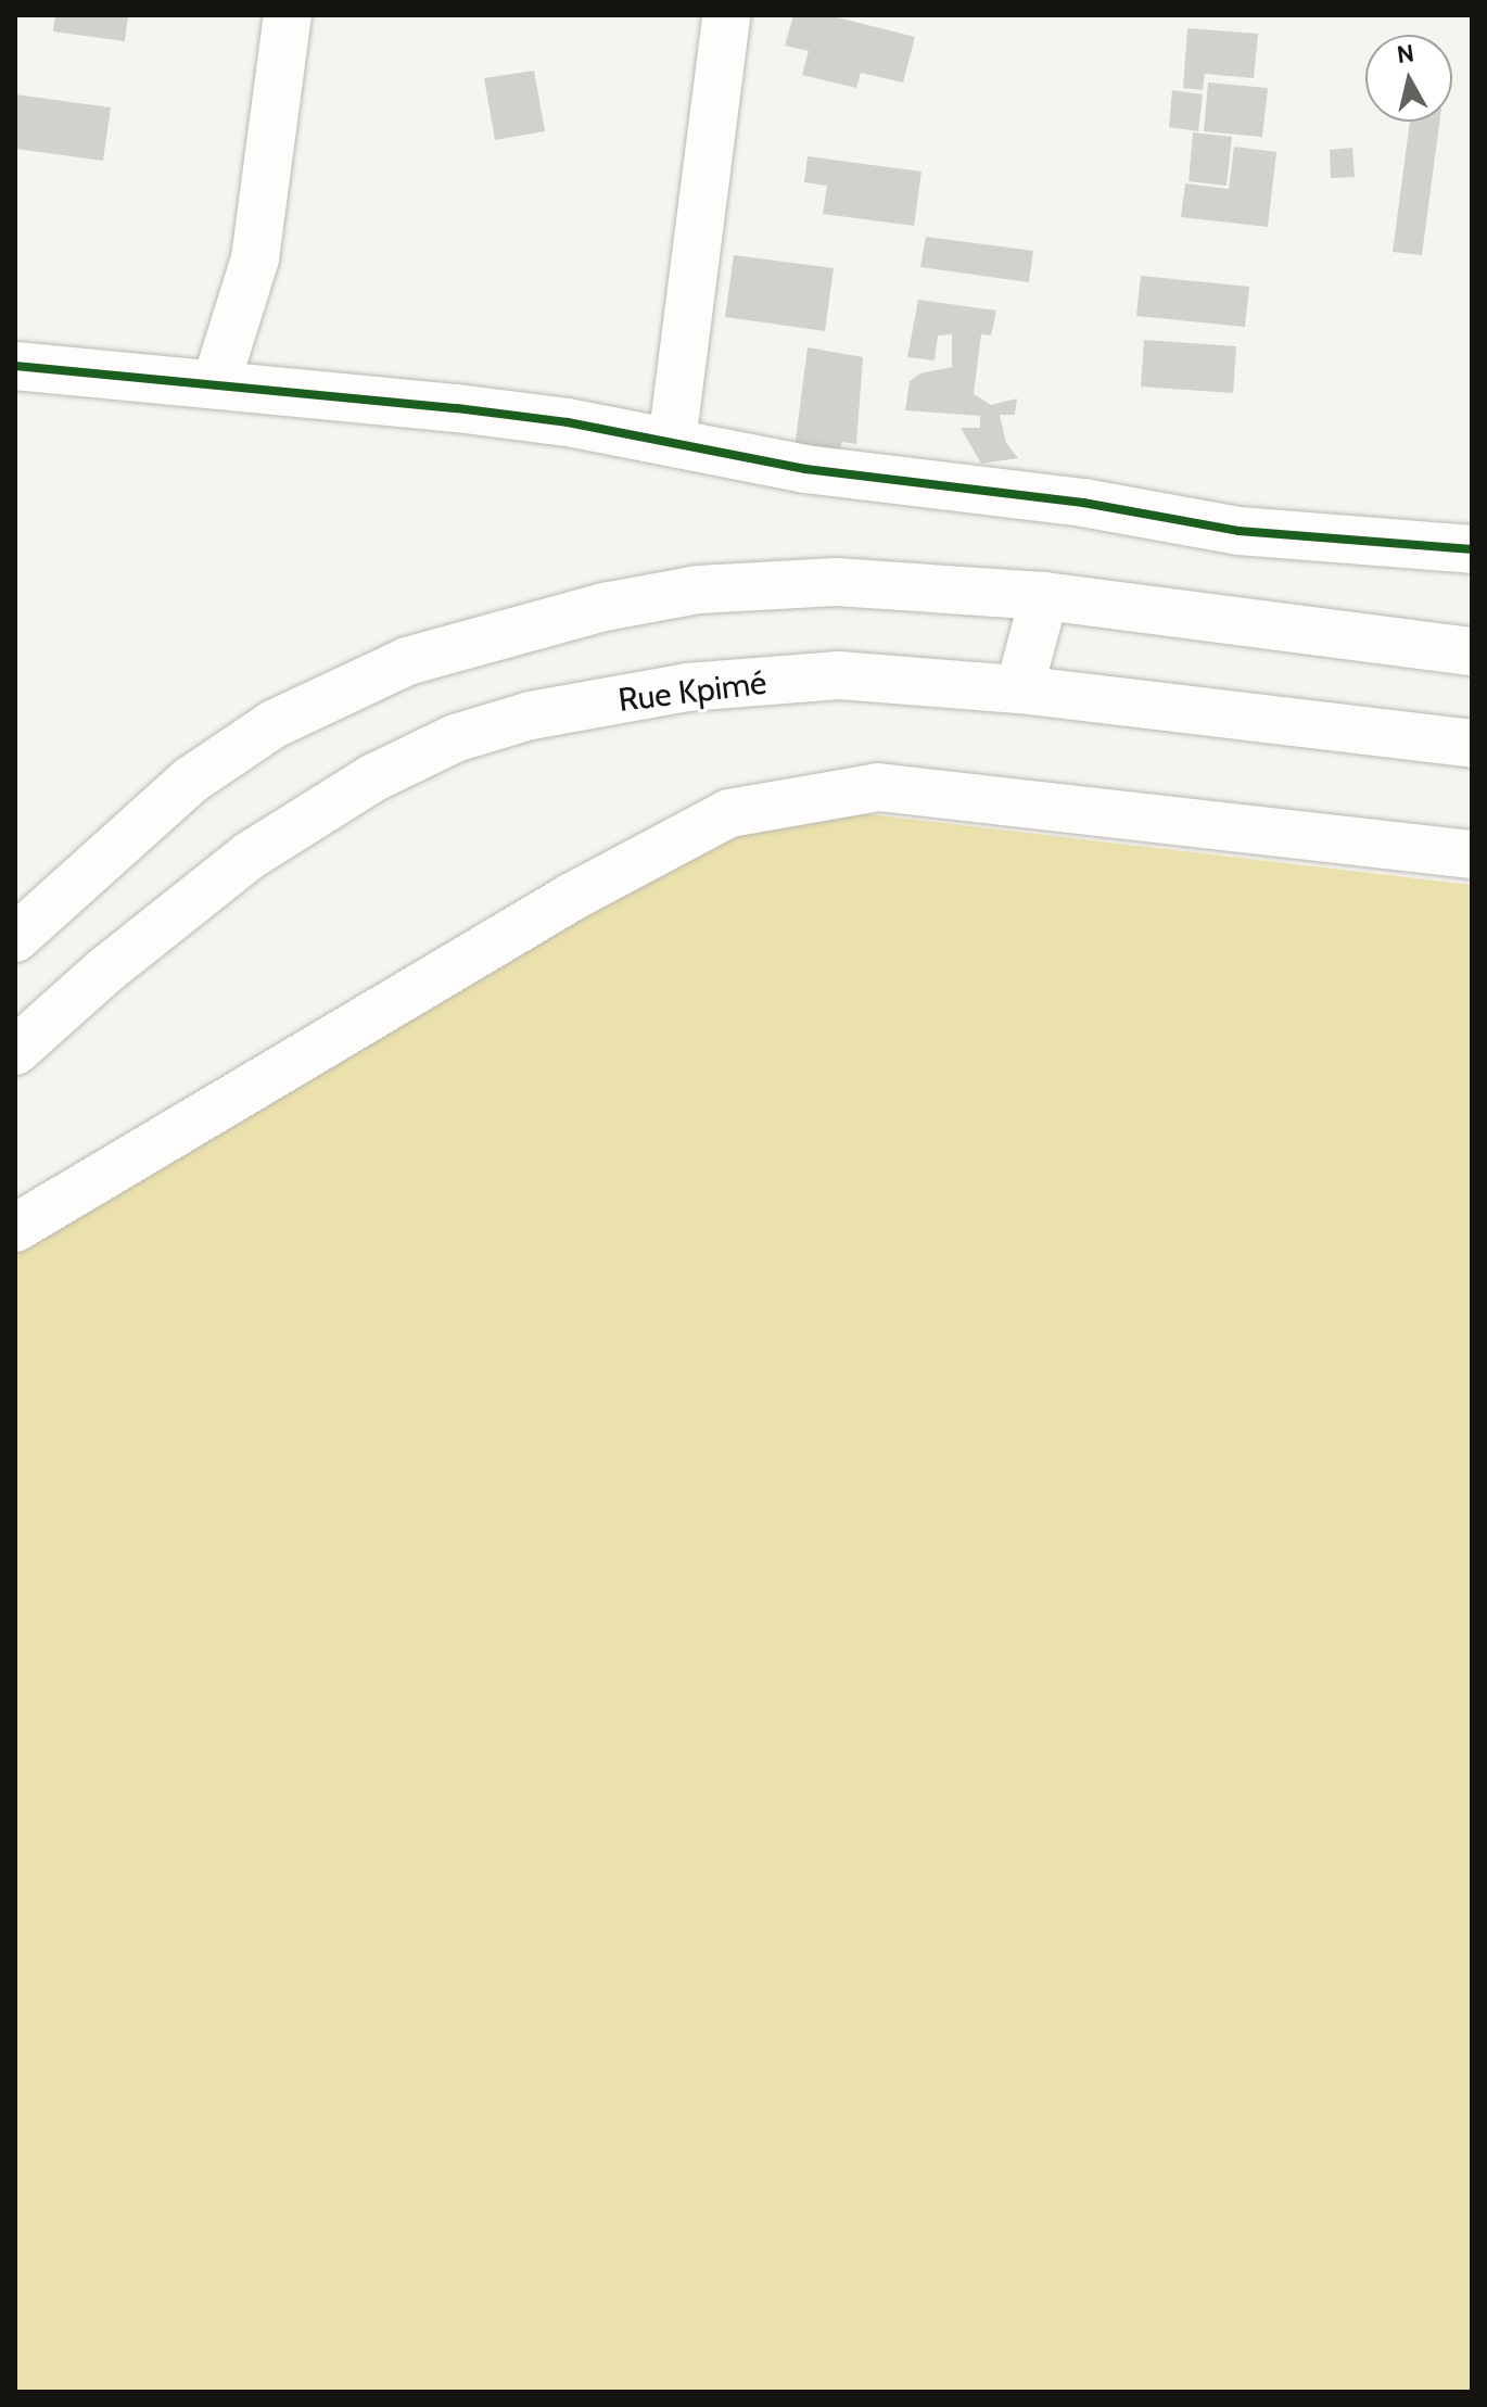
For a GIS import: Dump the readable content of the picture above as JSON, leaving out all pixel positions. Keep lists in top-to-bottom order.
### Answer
{
  "streets": {
    "main road": ["Rue Kpimé"]
  },
  "north": "top"
}
